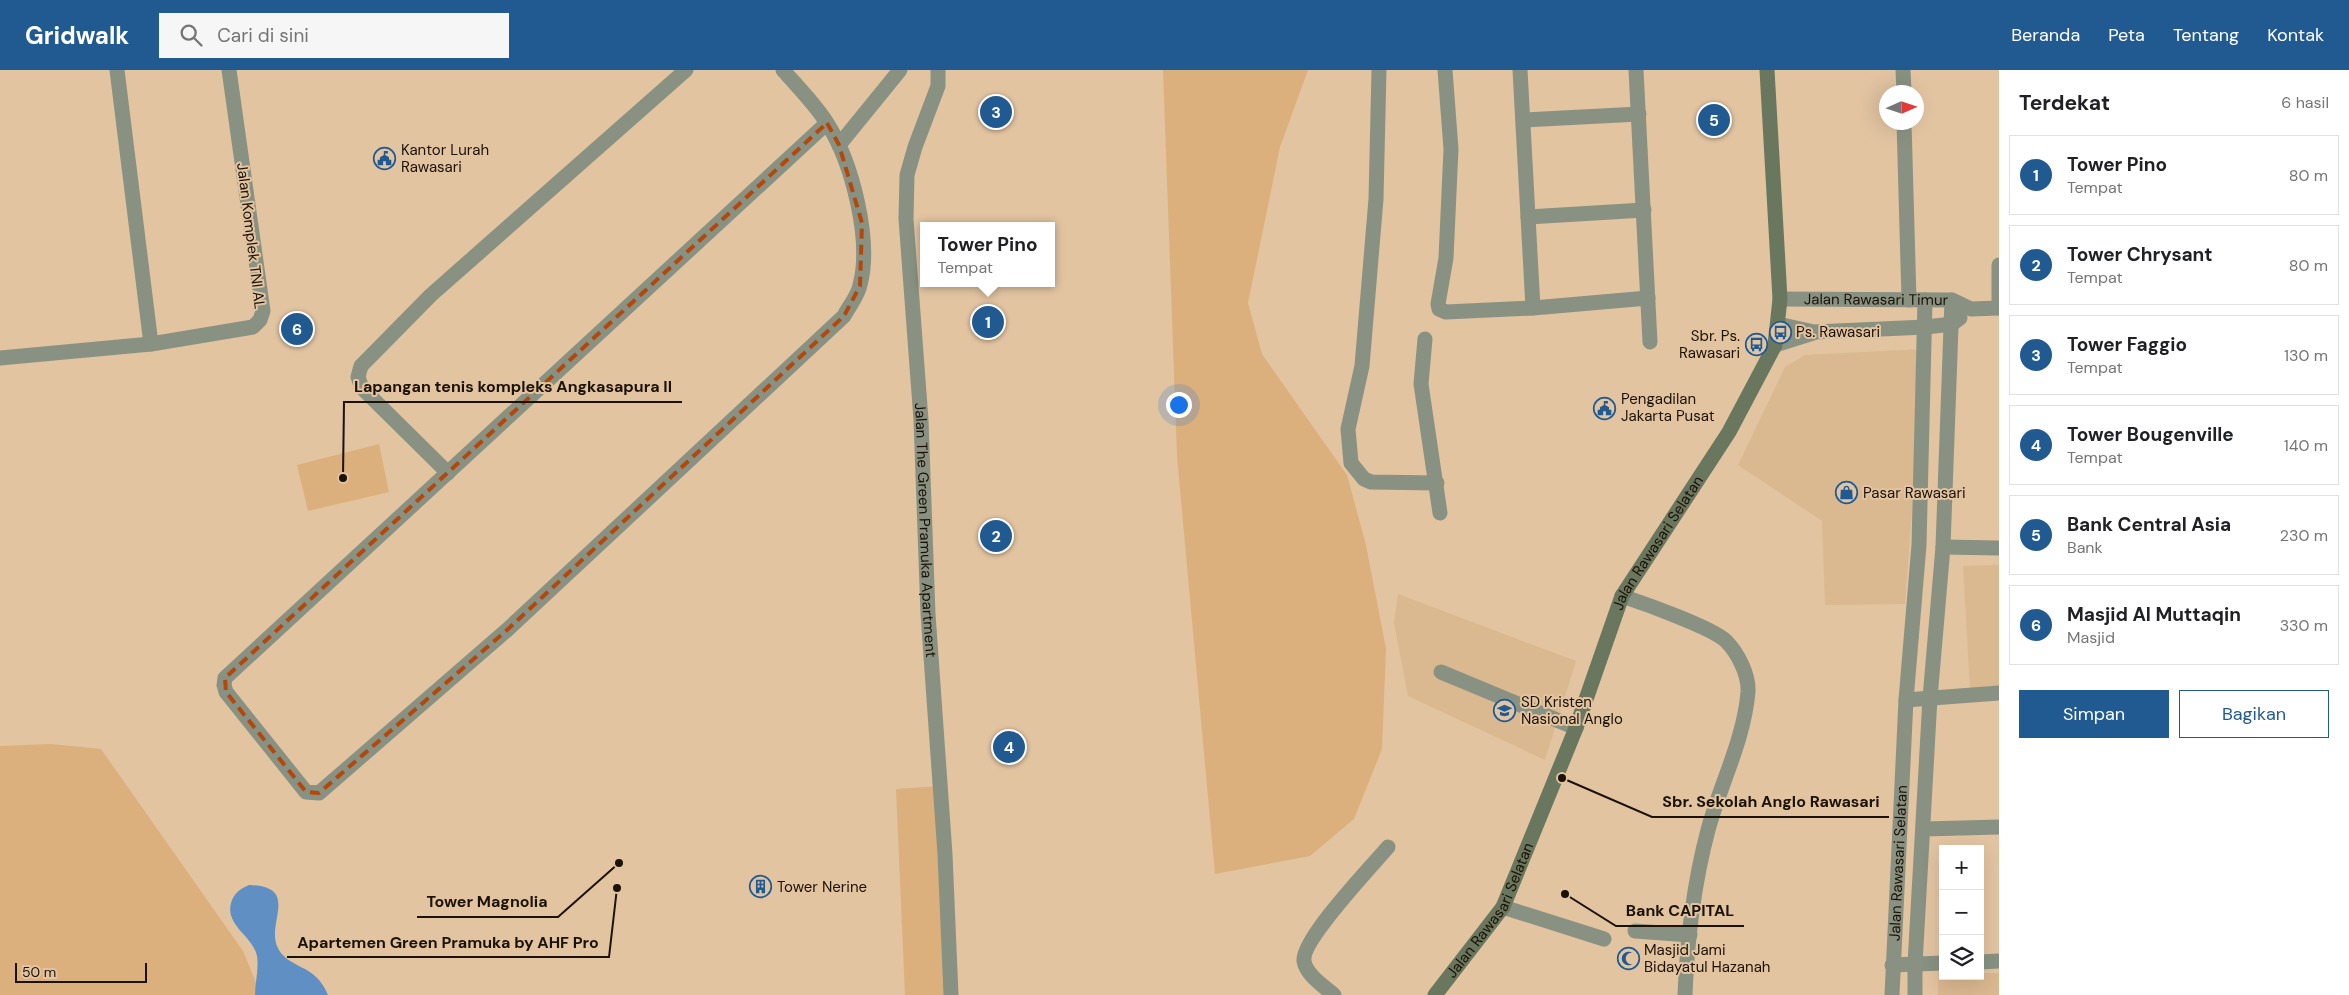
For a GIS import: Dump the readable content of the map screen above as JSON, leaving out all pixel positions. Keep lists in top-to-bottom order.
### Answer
{
  "streets": {
    "main road": ["Jalan Rawasari Selatan"],
    "street": ["Jalan Komplek TNI AL", "Jalan Rawasari Timur", "Jalan The Green Pramuka Apartment"]
  },
  "crossings": [
    ["Jalan Rawasari Timur", "Jalan Rawasari Selatan"]
  ],
  "places": {
    "public building": ["Kantor Lurah Rawasari", "Pengadilan Jakarta Pusat"],
    "bus stop": ["Ps. Rawasari", "Sbr. Ps. Rawasari"],
    "other": [
      "Lapangan tenis kompleks Angkasapura II",
      "Sbr. Sekolah Anglo Rawasari",
      "Tower Magnolia",
      "Apartemen Green Pramuka by AHF Pro",
      "Bank CAPITAL"
    ],
    "shop": ["Pasar Rawasari"],
    "school or university": ["SD Kristen Nasional Anglo"],
    "building": ["Tower Nerine"],
    "mosque": ["Masjid Jami Bidayatul Hazanah"]
  },
  "scale_bar": "50 m",
  "north": "right",
  "page": {
    "header": "Gridwalk",
    "search": "Cari di sini",
    "nav": [
      "Beranda",
      "Peta",
      "Tentang",
      "Kontak"
    ],
    "heading": ["Terdekat", "6 hasil"],
    "pins": [
      "3",
      "5",
      "1",
      "6",
      "2",
      "4"
    ],
    "list": [
      {
        "mark": "1",
        "name": "Tower Pino",
        "note": "Tempat",
        "value": "80 m"
      },
      {
        "mark": "2",
        "name": "Tower Chrysant",
        "note": "Tempat",
        "value": "80 m"
      },
      {
        "mark": "3",
        "name": "Tower Faggio",
        "note": "Tempat",
        "value": "130 m"
      },
      {
        "mark": "4",
        "name": "Tower Bougenville",
        "note": "Tempat",
        "value": "140 m"
      },
      {
        "mark": "5",
        "name": "Bank Central Asia",
        "note": "Bank",
        "value": "230 m"
      },
      {
        "mark": "6",
        "name": "Masjid Al Muttaqin",
        "note": "Masjid",
        "value": "330 m"
      }
    ],
    "popup": ["Tower Pino", "Tempat"],
    "buttons": ["Simpan", "Bagikan"],
    "map_buttons": ["+", "−"],
    "scale": "50 m"
  }
}
